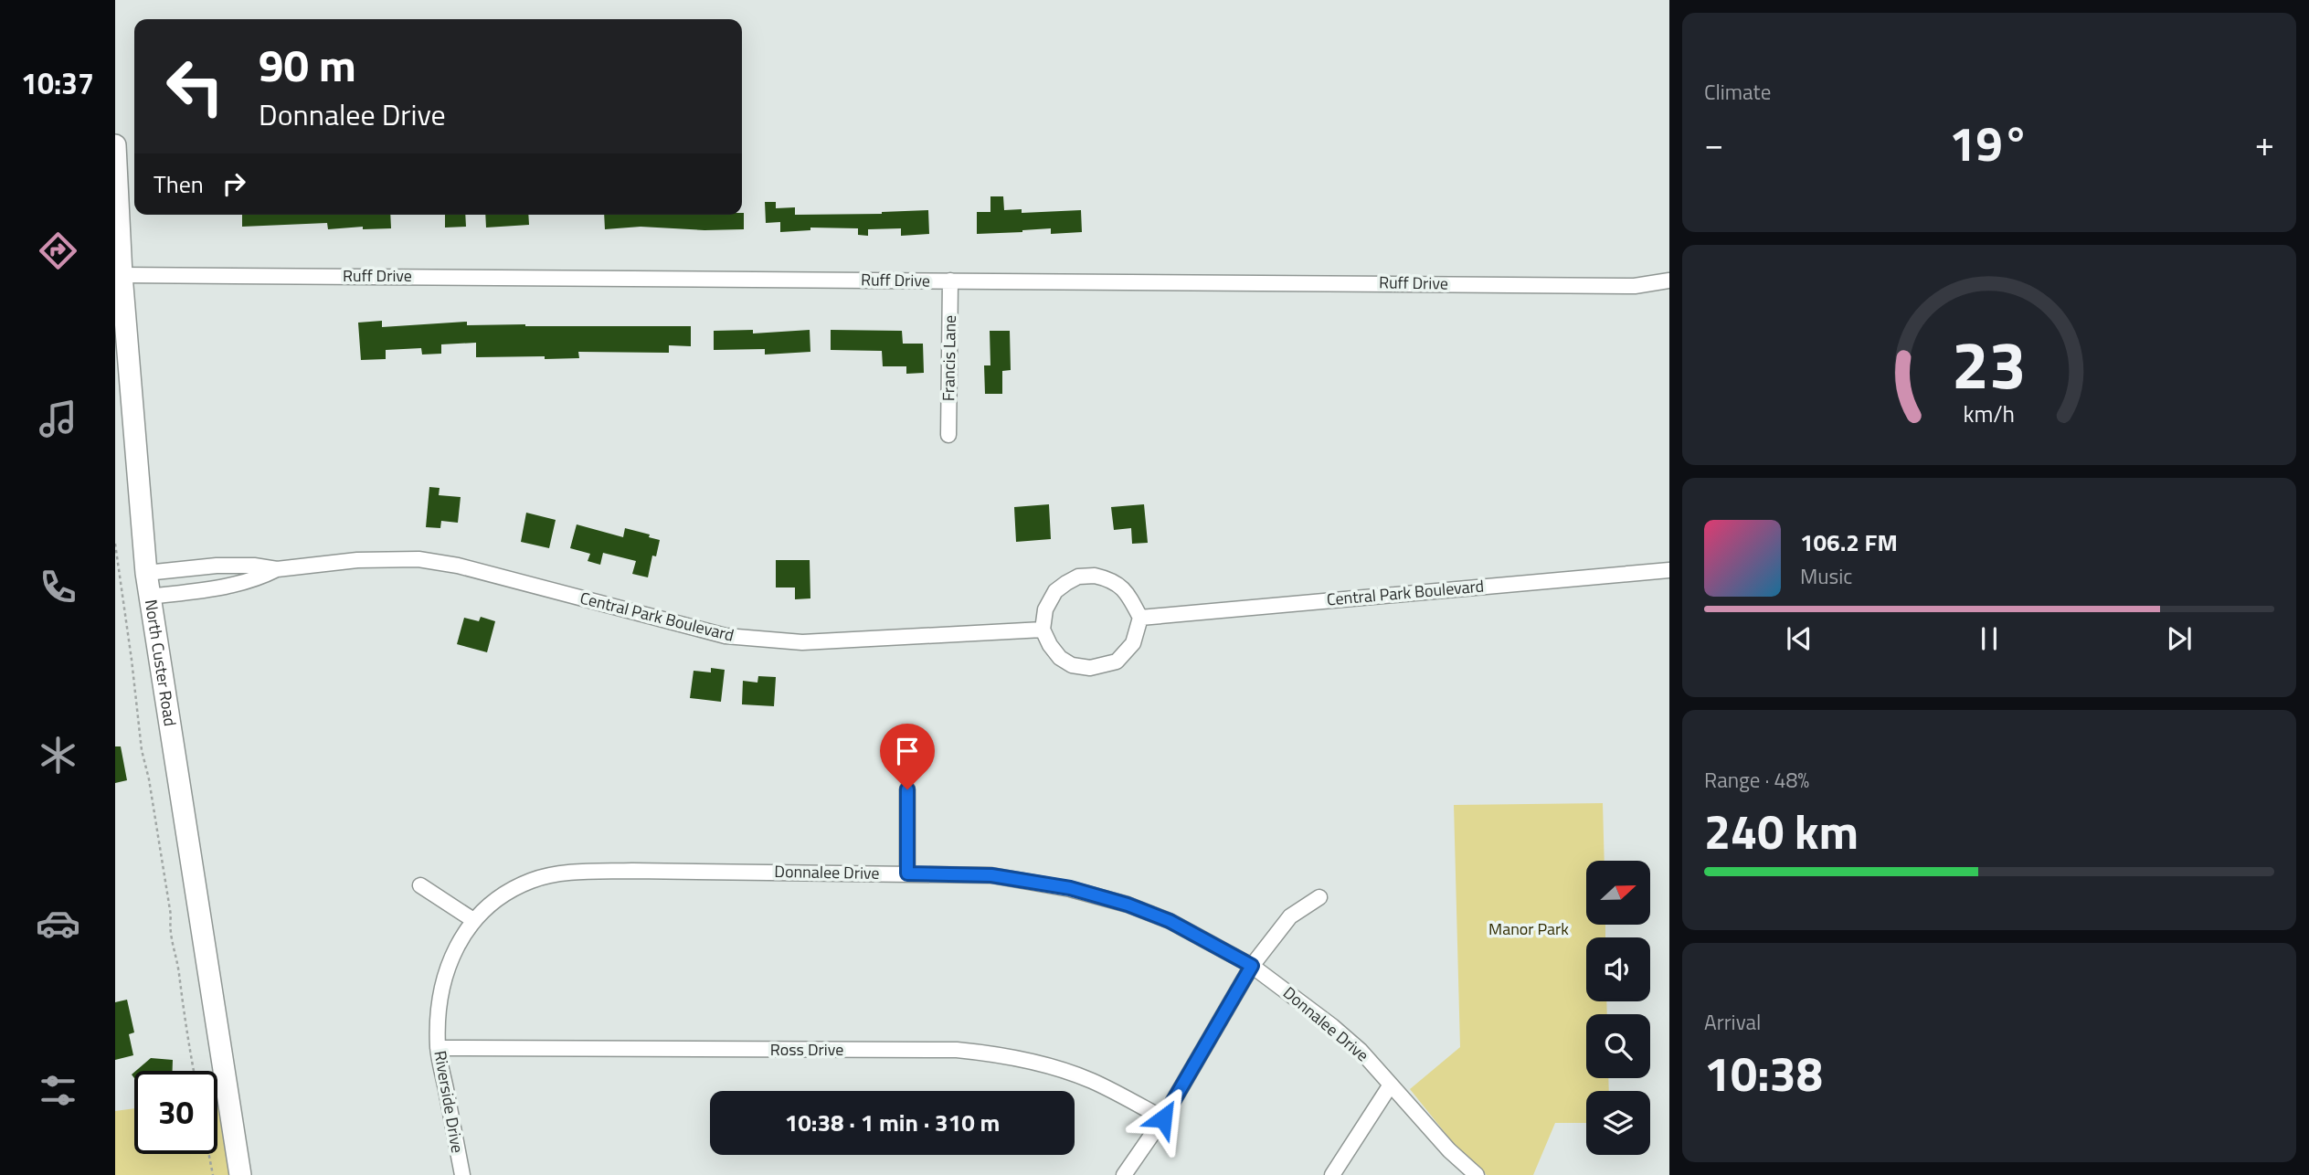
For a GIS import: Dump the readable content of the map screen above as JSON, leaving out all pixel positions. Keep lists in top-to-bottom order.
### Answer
{
  "streets": {
    "street": [
      "Ruff Drive",
      "Francis Lane",
      "Central Park Boulevard",
      "North Custer Road",
      "Donnalee Drive",
      "Ross Drive",
      "Riverside Drive"
    ]
  },
  "crossings": [
    ["Ruff Drive", "Francis Lane"],
    ["Ruff Drive", "North Custer Road"],
    ["Central Park Boulevard", "North Custer Road"],
    ["Donnalee Drive", "Riverside Drive"],
    ["Ross Drive", "Riverside Drive"]
  ],
  "parks": ["Manor Park"],
  "north": "right",
  "page": {
    "tabs": "10:37",
    "tile": [
      "Climate",
      ["Range · 48%", "240 km"],
      ["Arrival", "10:38"]
    ],
    "turn": ["90 m", "Donnalee Drive"],
    "heat": ["−", "19°", "+"],
    "then": "Then",
    "song": ["106.2 FM", "Music"],
    "limit": "30",
    "trip": "10:38 · 1 min · 310 m",
    "gauge": ["23", "km/h"]
  }
}
